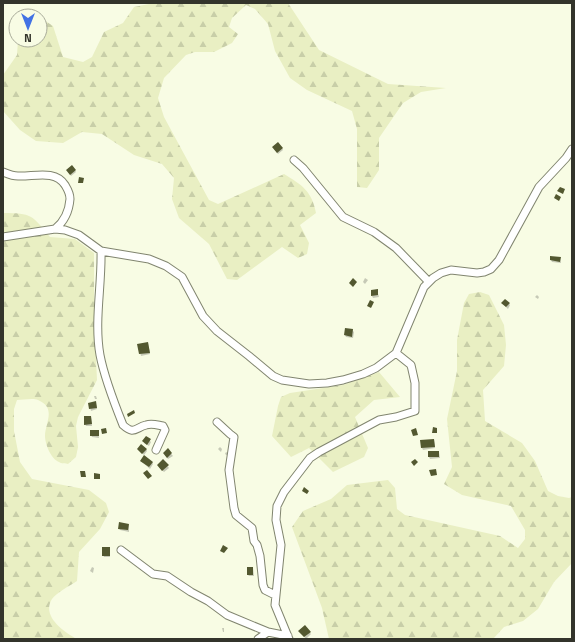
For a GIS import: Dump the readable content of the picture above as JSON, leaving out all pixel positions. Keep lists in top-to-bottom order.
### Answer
{
  "north": "bottom"
}
